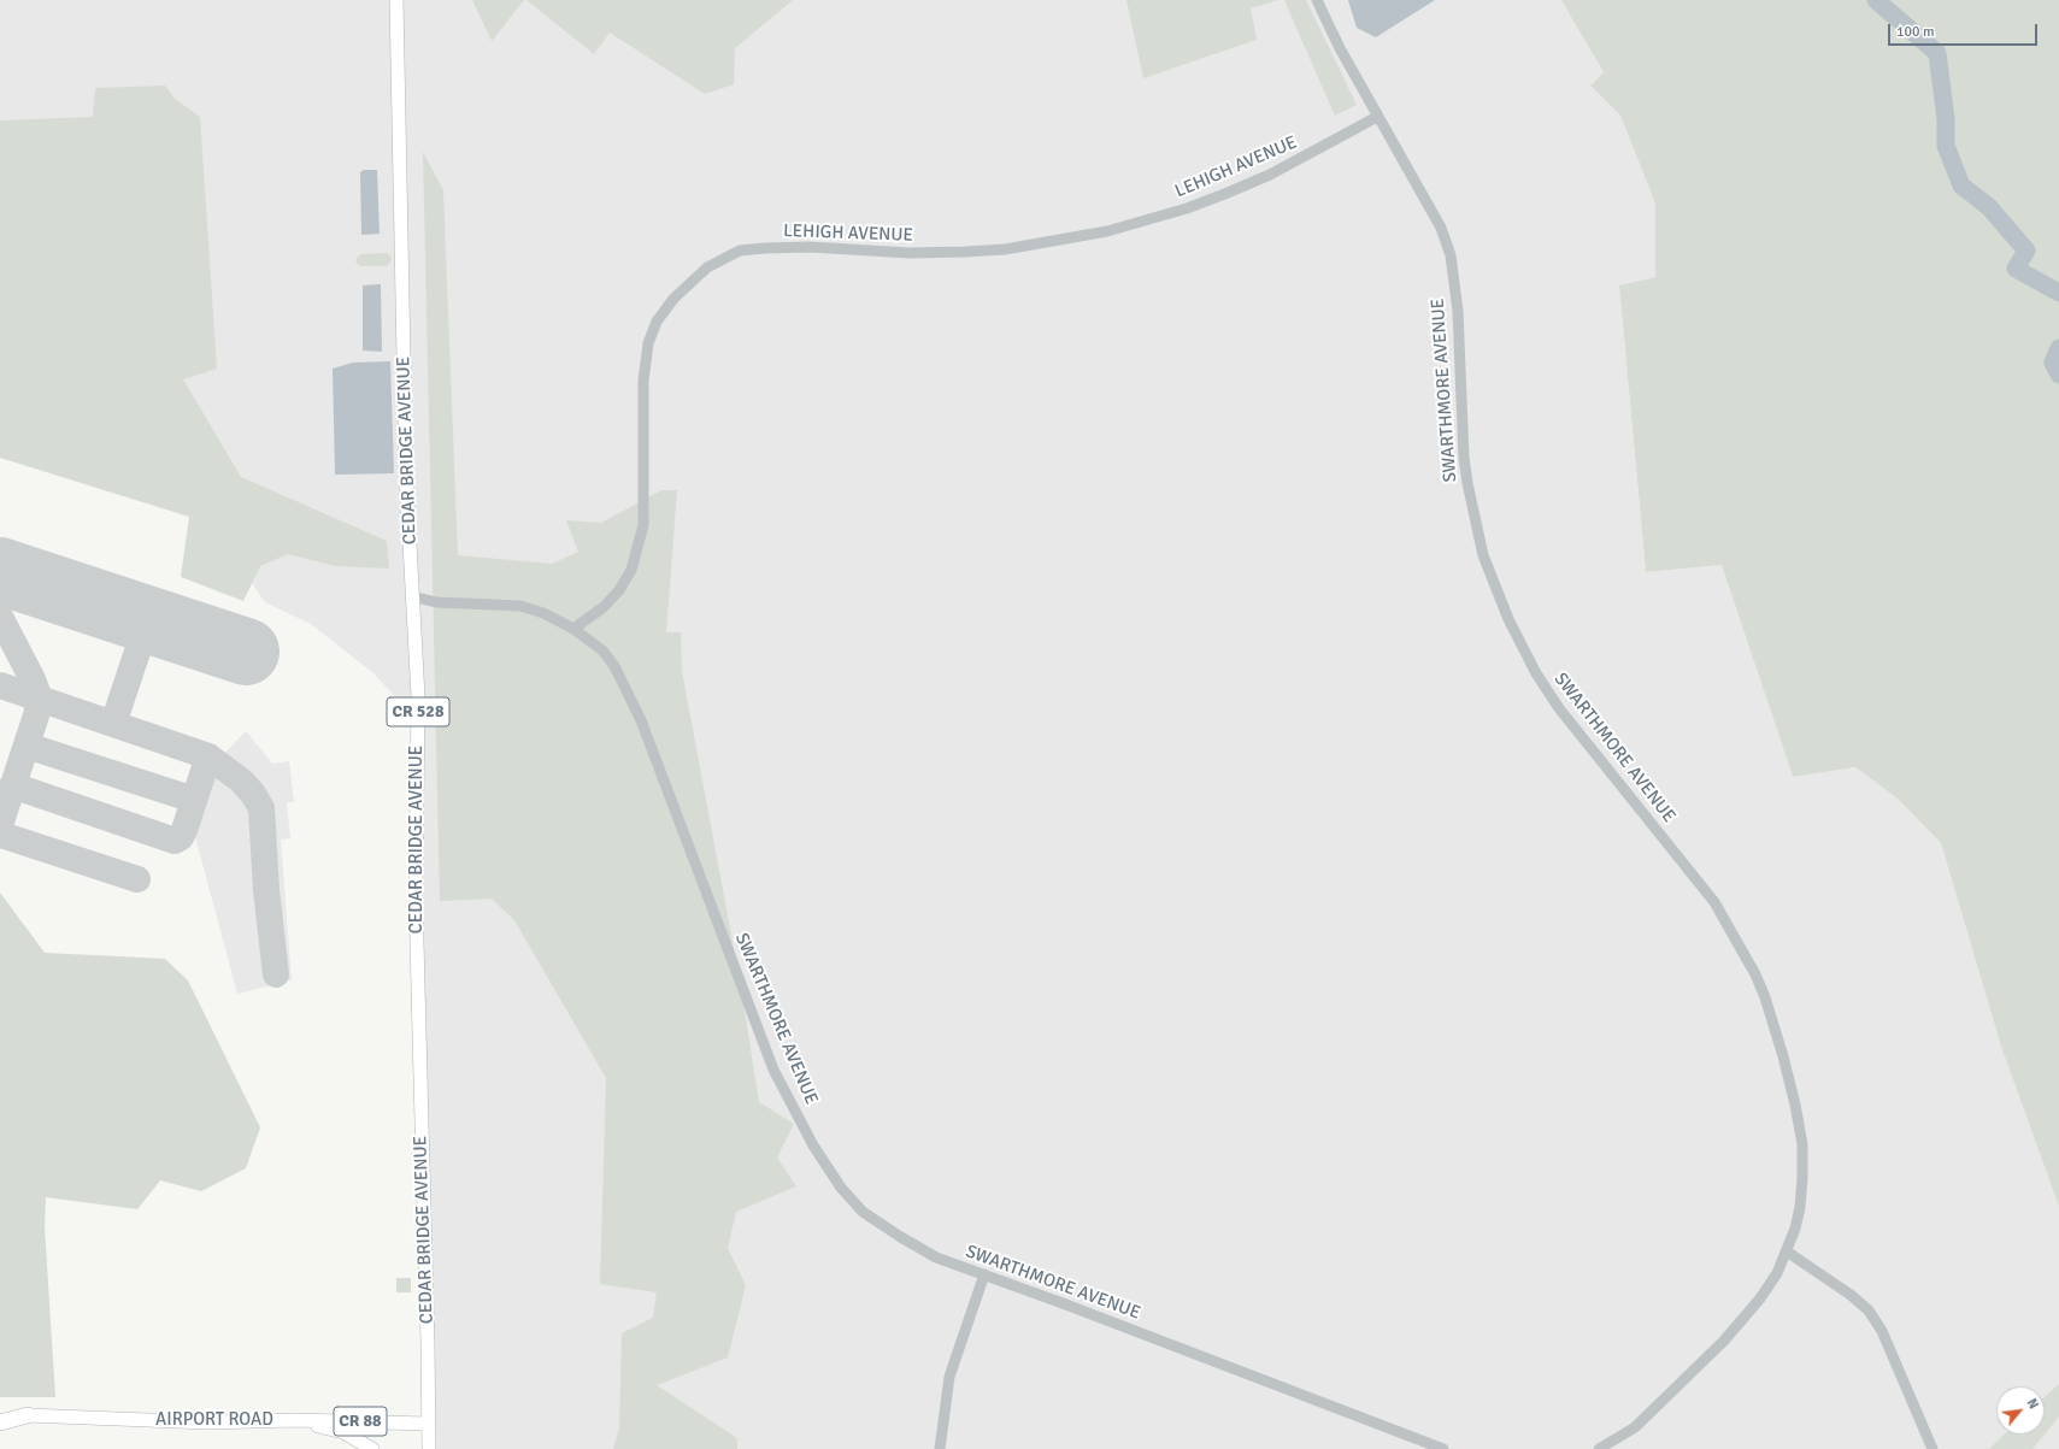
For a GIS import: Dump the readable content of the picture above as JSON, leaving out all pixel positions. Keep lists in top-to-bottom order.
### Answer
{
  "streets": {
    "main road": [
      "CEDAR BRIDGE AVENUE",
      "CR 528",
      "AIRPORT ROAD",
      "CR 88"
    ],
    "street": ["LEHIGH AVENUE", "SWARTHMORE AVENUE"]
  },
  "crossings": [
    ["LEHIGH AVENUE", "SWARTHMORE AVENUE"],
    ["SWARTHMORE AVENUE", "CEDAR BRIDGE AVENUE"],
    ["CEDAR BRIDGE AVENUE", "AIRPORT ROAD"]
  ],
  "scale_bar": "100 m",
  "north": "top right"
}
